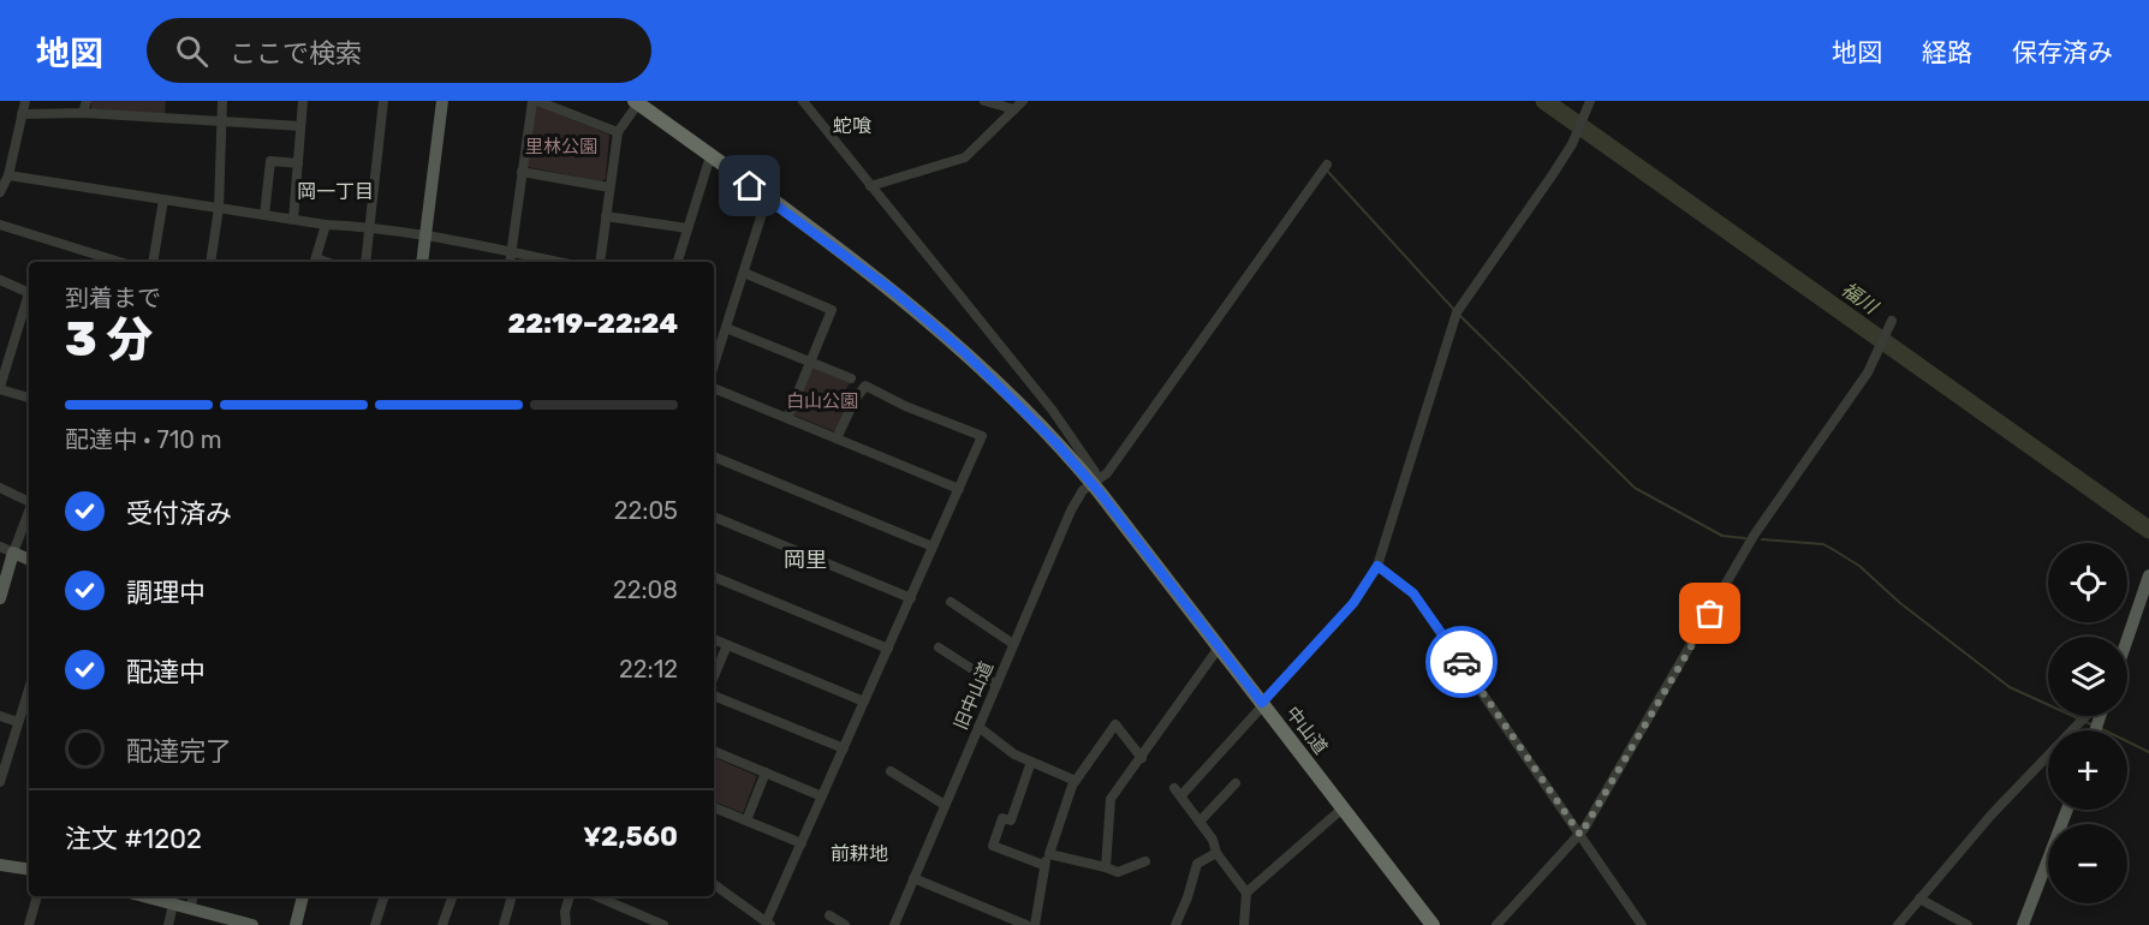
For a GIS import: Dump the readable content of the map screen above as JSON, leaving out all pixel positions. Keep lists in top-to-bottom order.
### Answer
{
  "streets": {
    "highway": ["中山道"],
    "street": ["旧中山道"]
  },
  "crossings": [
    ["旧中山道", "中山道"]
  ],
  "districts": [
    "蛇喰",
    "岡一丁目",
    "岡里",
    "前耕地"
  ],
  "water": ["福川"],
  "parks": ["里林公園", "白山公園"],
  "page": {
    "header": "地図",
    "search": "ここで検索",
    "nav": ["地図", "経路", "保存済み"],
    "heading": ["3 分", "到着まで", "22:19–22:24"],
    "panel": ["注文 #1202", "¥2,560"],
    "bar": "配達中 · 710 m",
    "list": [
      ["受付済み", "22:05"],
      ["調理中", "22:08"],
      ["配達中", "22:12"],
      "配達完了"
    ],
    "map_buttons": ["+", "−"]
  }
}
